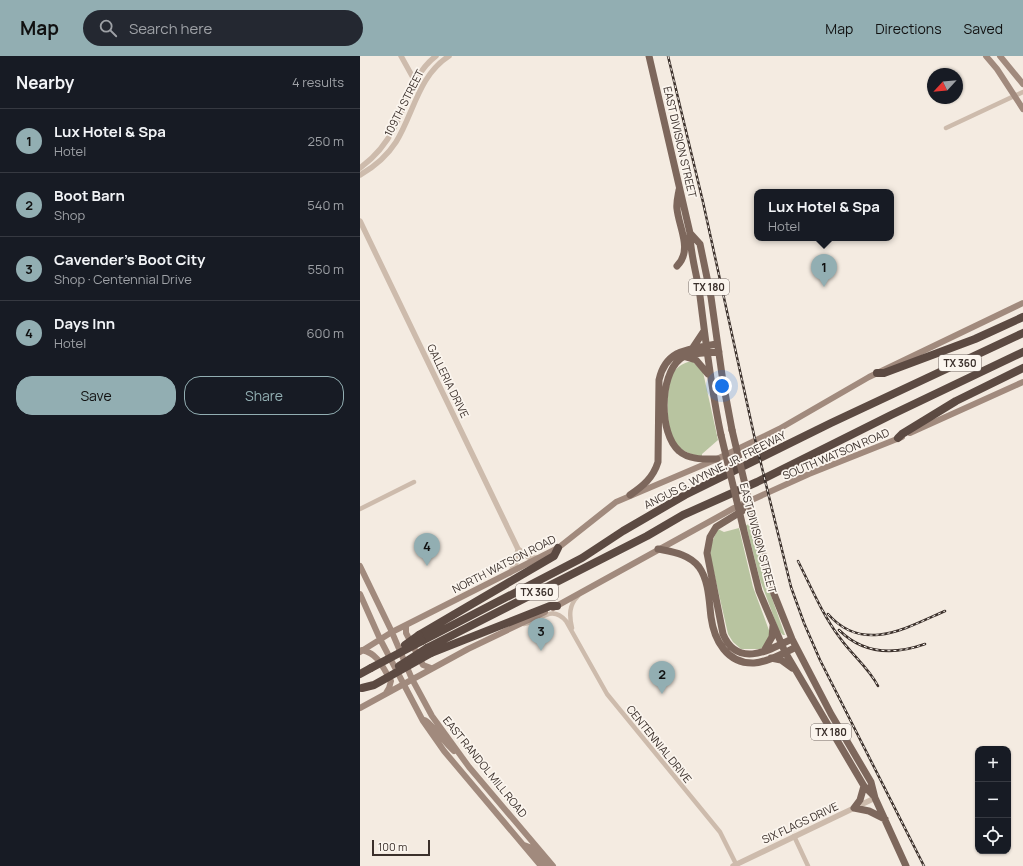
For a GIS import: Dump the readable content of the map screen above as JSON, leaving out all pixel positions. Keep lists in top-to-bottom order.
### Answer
{
  "streets": {
    "highway": ["TX 360", "ANGUS G. WYNNE, JR. FREEWAY"],
    "main road": [
      "EAST DIVISION STREET",
      "TX 180",
      "SOUTH WATSON ROAD",
      "NORTH WATSON ROAD",
      "EAST RANDOL MILL ROAD"
    ],
    "street": [
      "109TH STREET",
      "GALLERIA DRIVE",
      "CENTENNIAL DRIVE",
      "SIX FLAGS DRIVE"
    ]
  },
  "crossings": [
    ["EAST DIVISION STREET", "SIX FLAGS DRIVE"],
    ["NORTH WATSON ROAD", "EAST RANDOL MILL ROAD"],
    ["CENTENNIAL DRIVE", "SIX FLAGS DRIVE"]
  ],
  "scale_bar": "100 m",
  "north": "bottom left",
  "page": {
    "header": "Map",
    "search": "Search here",
    "nav": ["Map", "Directions", "Saved"],
    "heading": ["Nearby", "4 results"],
    "list": [
      {
        "mark": "1",
        "name": "Lux Hotel & Spa",
        "note": "Hotel",
        "value": "250 m"
      },
      {
        "mark": "2",
        "name": "Boot Barn",
        "note": "Shop",
        "value": "540 m"
      },
      {
        "mark": "3",
        "name": "Cavender's Boot City",
        "note": "Shop · Centennial Drive",
        "value": "550 m"
      },
      {
        "mark": "4",
        "name": "Days Inn",
        "note": "Hotel",
        "value": "600 m"
      }
    ],
    "popup": ["Lux Hotel & Spa", "Hotel"],
    "pins": [
      "1",
      "4",
      "3",
      "2"
    ],
    "buttons": ["Save", "Share"],
    "map_buttons": ["+", "−"],
    "scale": "100 m"
  }
}
